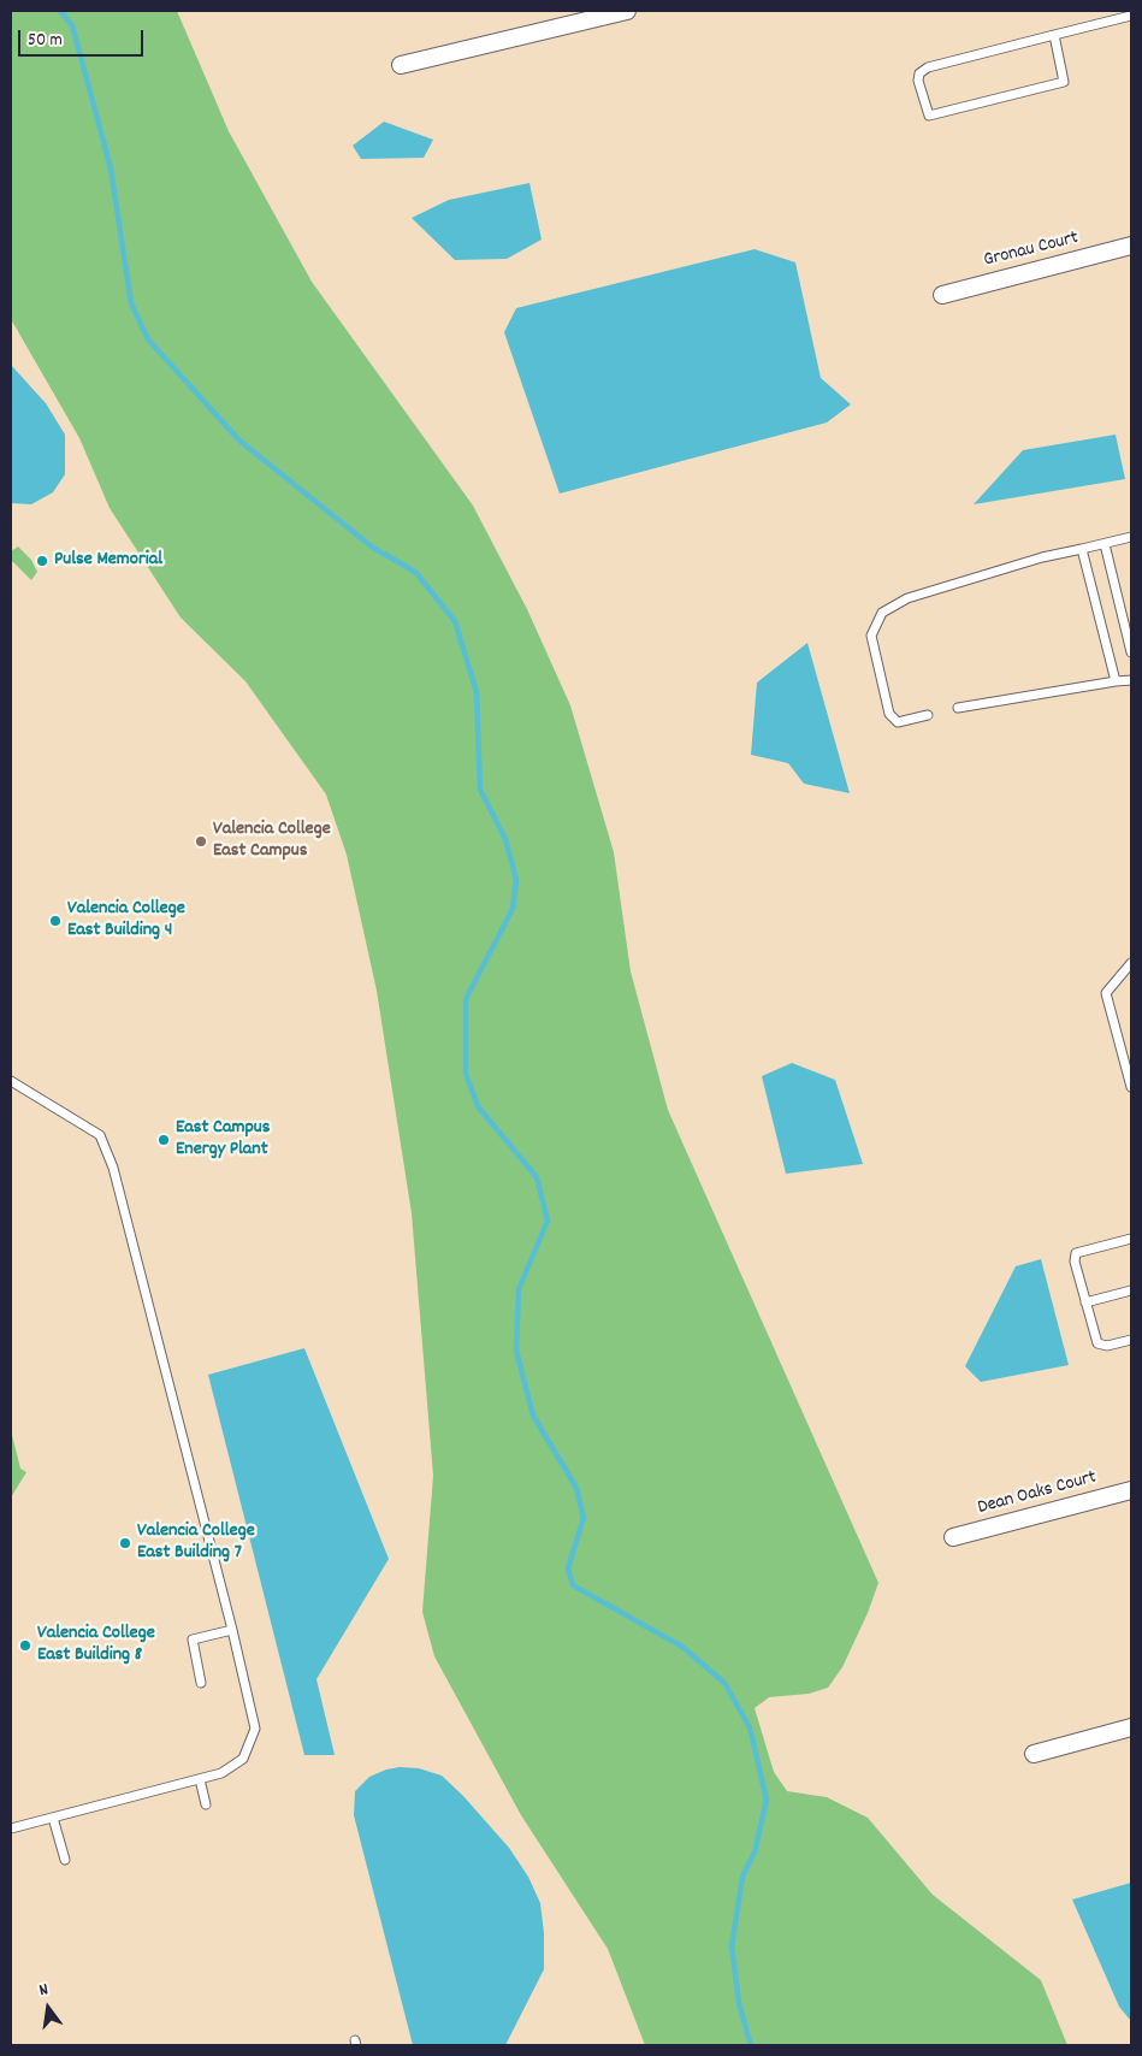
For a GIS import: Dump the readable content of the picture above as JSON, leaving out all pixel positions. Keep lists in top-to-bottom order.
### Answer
{
  "streets": {
    "street": ["Gronau Court", "Dean Oaks Court"]
  },
  "places": [
    "Pulse Memorial",
    "Valencia College East Campus",
    "Valencia College East Building 4",
    "East Campus Energy Plant",
    "Valencia College East Building 7",
    "Valencia College East Building 8"
  ],
  "scale_bar": "50 m",
  "north": "top"
}
